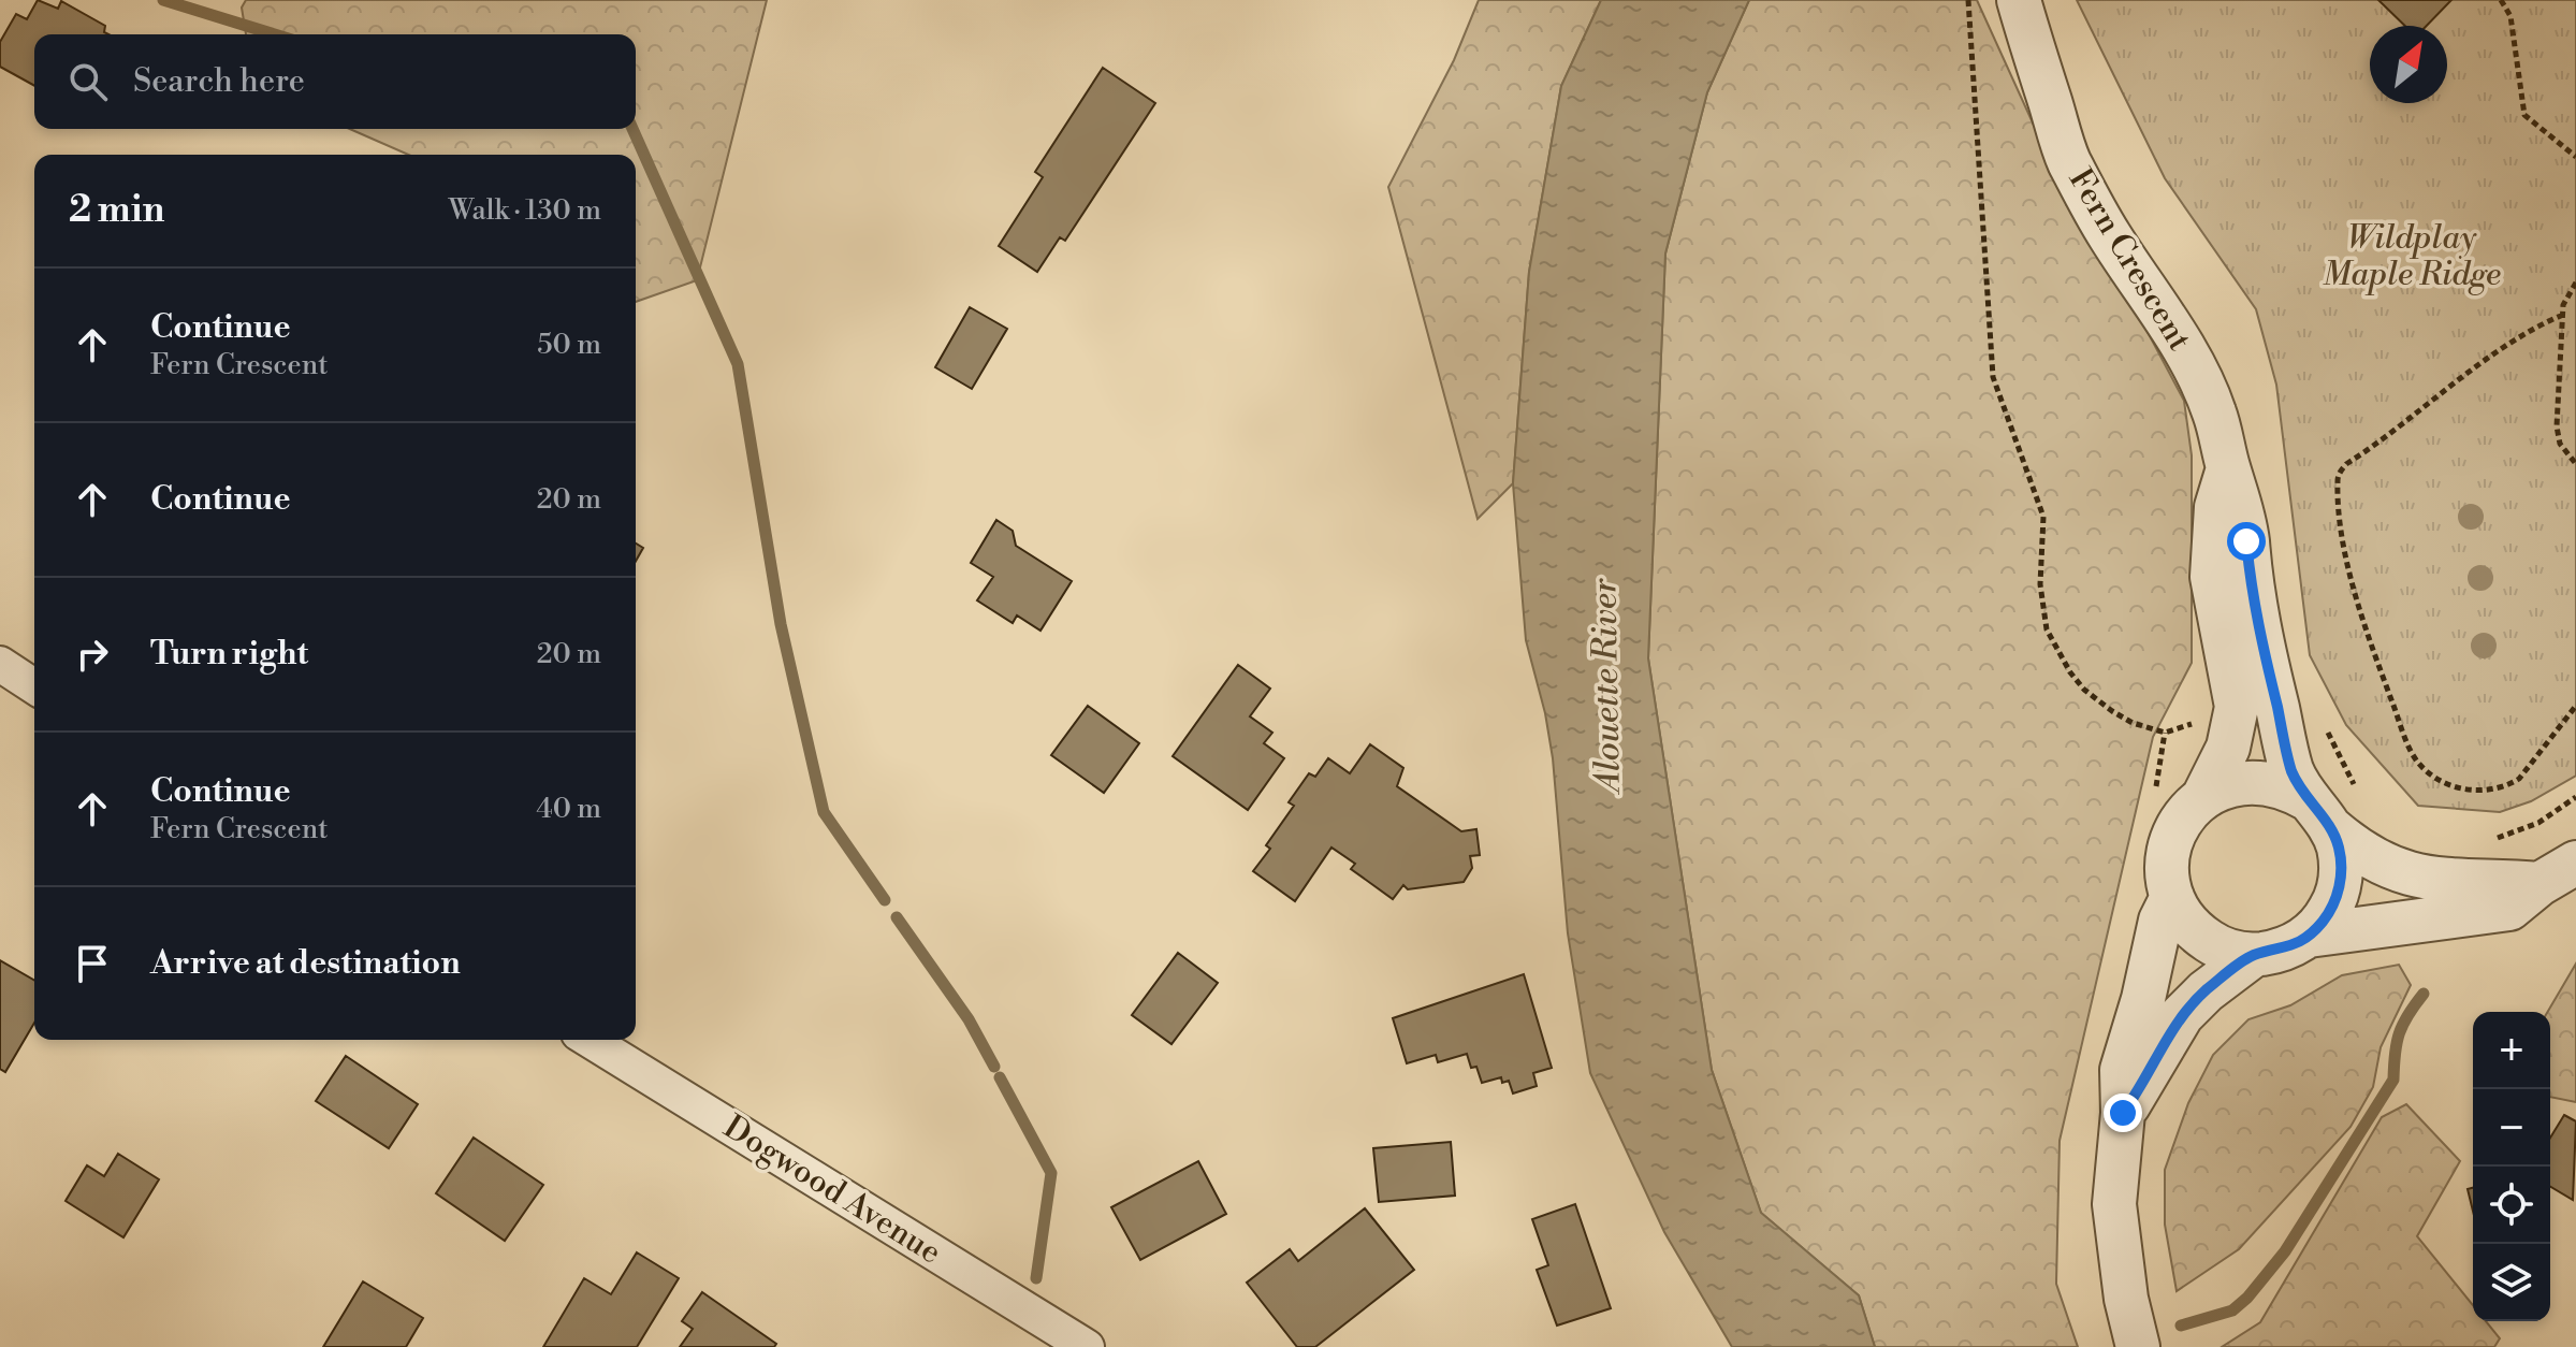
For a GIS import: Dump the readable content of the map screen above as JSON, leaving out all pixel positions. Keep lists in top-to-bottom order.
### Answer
{
  "streets": {
    "street": ["Fern Crescent", "Dogwood Avenue"]
  },
  "water": ["Alouette River"],
  "parks": ["Wildplay Maple Ridge"],
  "north": "top right",
  "page": {
    "search": "Search here",
    "heading": ["2 min", "Walk · 130 m"],
    "list": [
      ["Continue", "Fern Crescent", "50 m"],
      ["Continue", "20 m"],
      ["Turn right", "20 m"],
      ["Continue", "Fern Crescent", "40 m"],
      "Arrive at destination"
    ],
    "map_buttons": ["+", "−"]
  }
}
